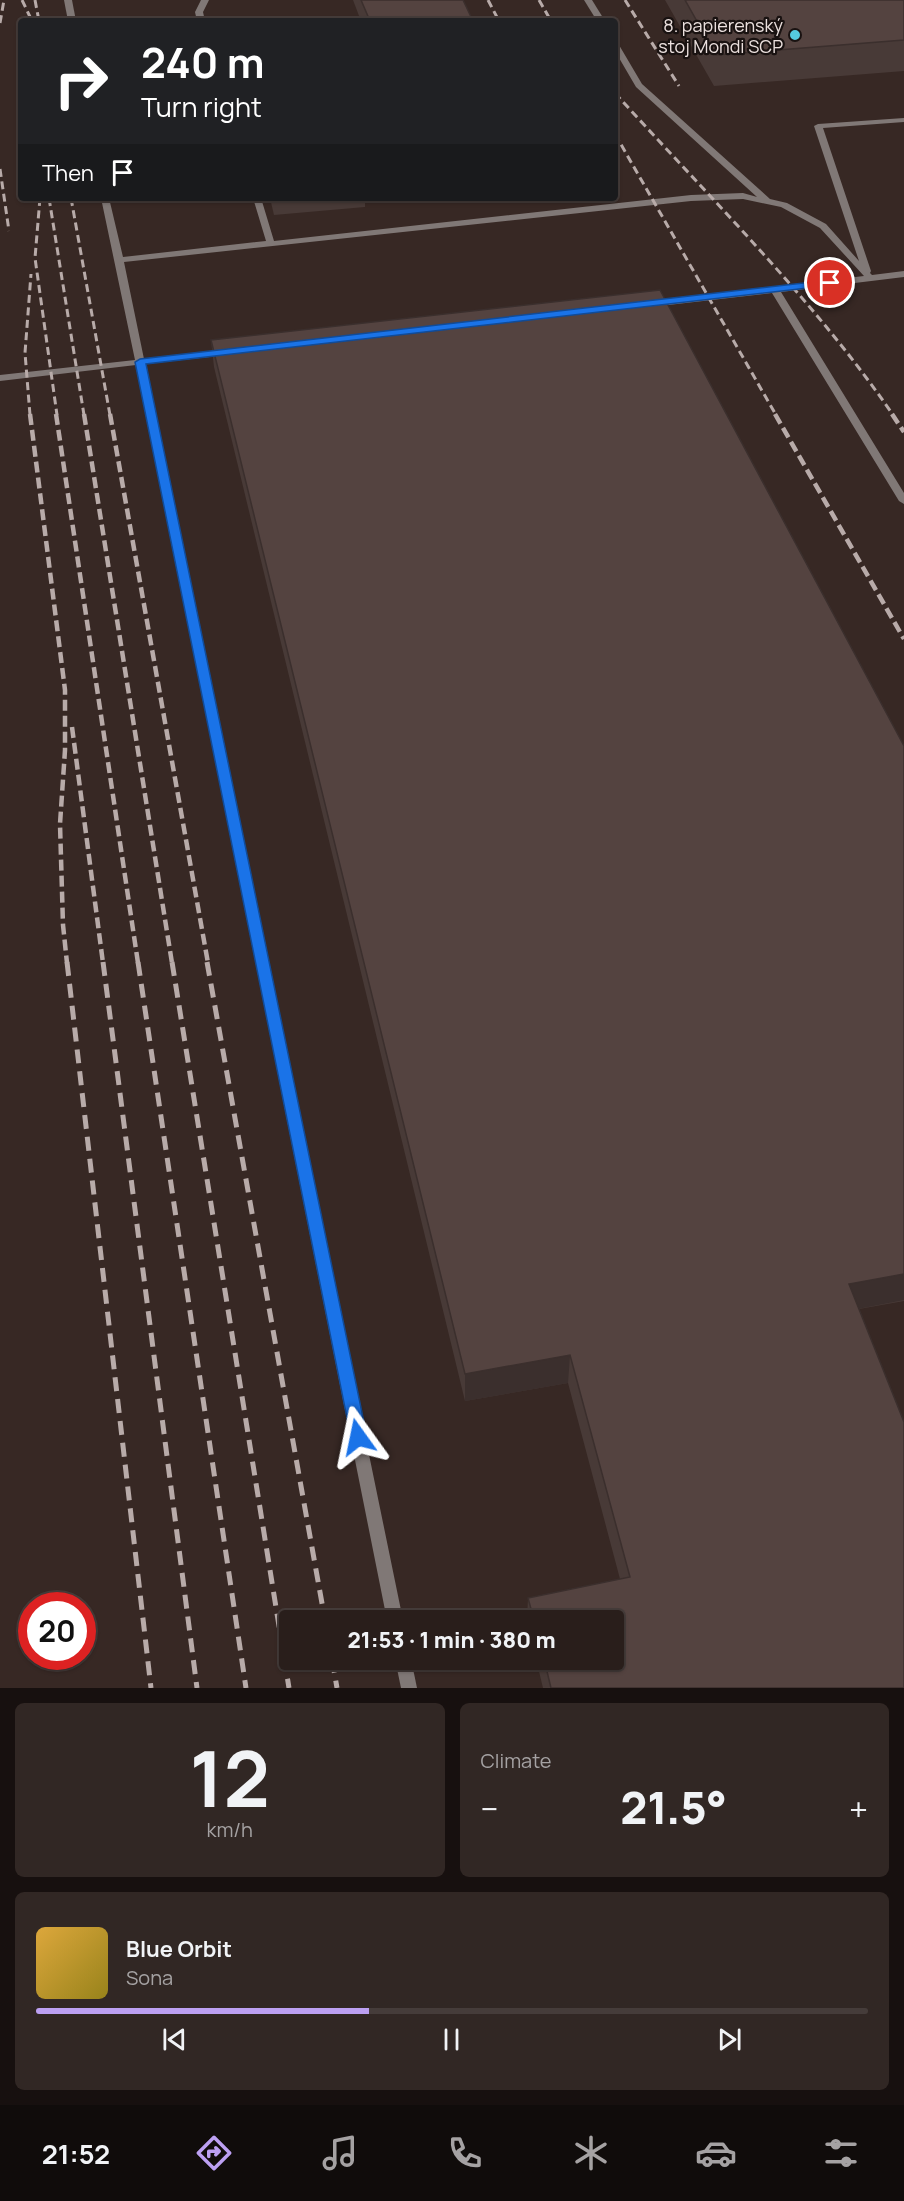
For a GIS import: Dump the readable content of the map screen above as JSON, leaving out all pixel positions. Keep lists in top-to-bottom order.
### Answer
{
  "places": ["8. papierenský stoj Mondi SCP"],
  "page": {
    "turn": ["240 m", "Turn right"],
    "then": "Then",
    "limit": "20",
    "trip": "21:53 · 1 min · 380 m",
    "tile": [
      ["12", "km/h"],
      "Climate"
    ],
    "heat": ["−", "21.5°", "+"],
    "song": ["Blue Orbit", "Sona"],
    "tabs": "21:52"
  }
}
